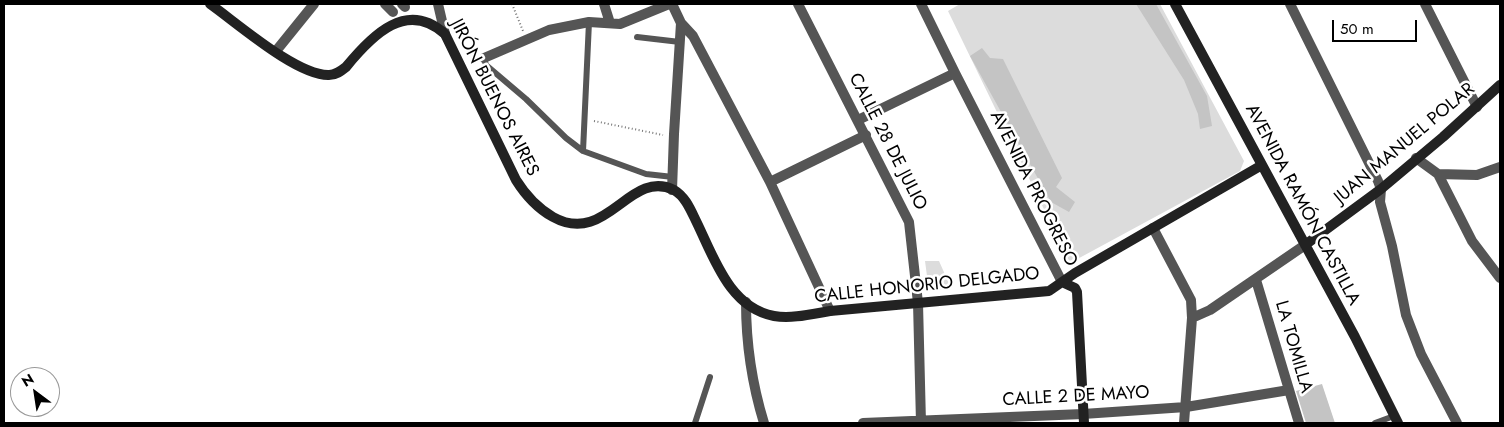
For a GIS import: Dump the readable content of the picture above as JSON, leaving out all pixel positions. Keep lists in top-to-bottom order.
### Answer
{
  "streets": {
    "street": [
      "JIRÓN BUENOS AIRES",
      "CALLE 28 DE JULIO",
      "JUAN MANUEL POLAR",
      "AVENIDA PROGRESO",
      "AVENIDA RAMÓN CASTILLA",
      "CALLE HONORIO DELGADO",
      "LA TOMILLA",
      "CALLE 2 DE MAYO"
    ]
  },
  "crossings": [
    ["CALLE 28 DE JULIO", "CALLE HONORIO DELGADO"],
    ["CALLE 28 DE JULIO", "CALLE 2 DE MAYO"],
    ["JUAN MANUEL POLAR", "AVENIDA RAMÓN CASTILLA"],
    ["AVENIDA PROGRESO", "CALLE HONORIO DELGADO"],
    ["AVENIDA PROGRESO", "CALLE 2 DE MAYO"],
    ["AVENIDA RAMÓN CASTILLA", "CALLE HONORIO DELGADO"],
    ["LA TOMILLA", "CALLE 2 DE MAYO"]
  ],
  "scale_bar": "50 m",
  "north": "top left"
}
